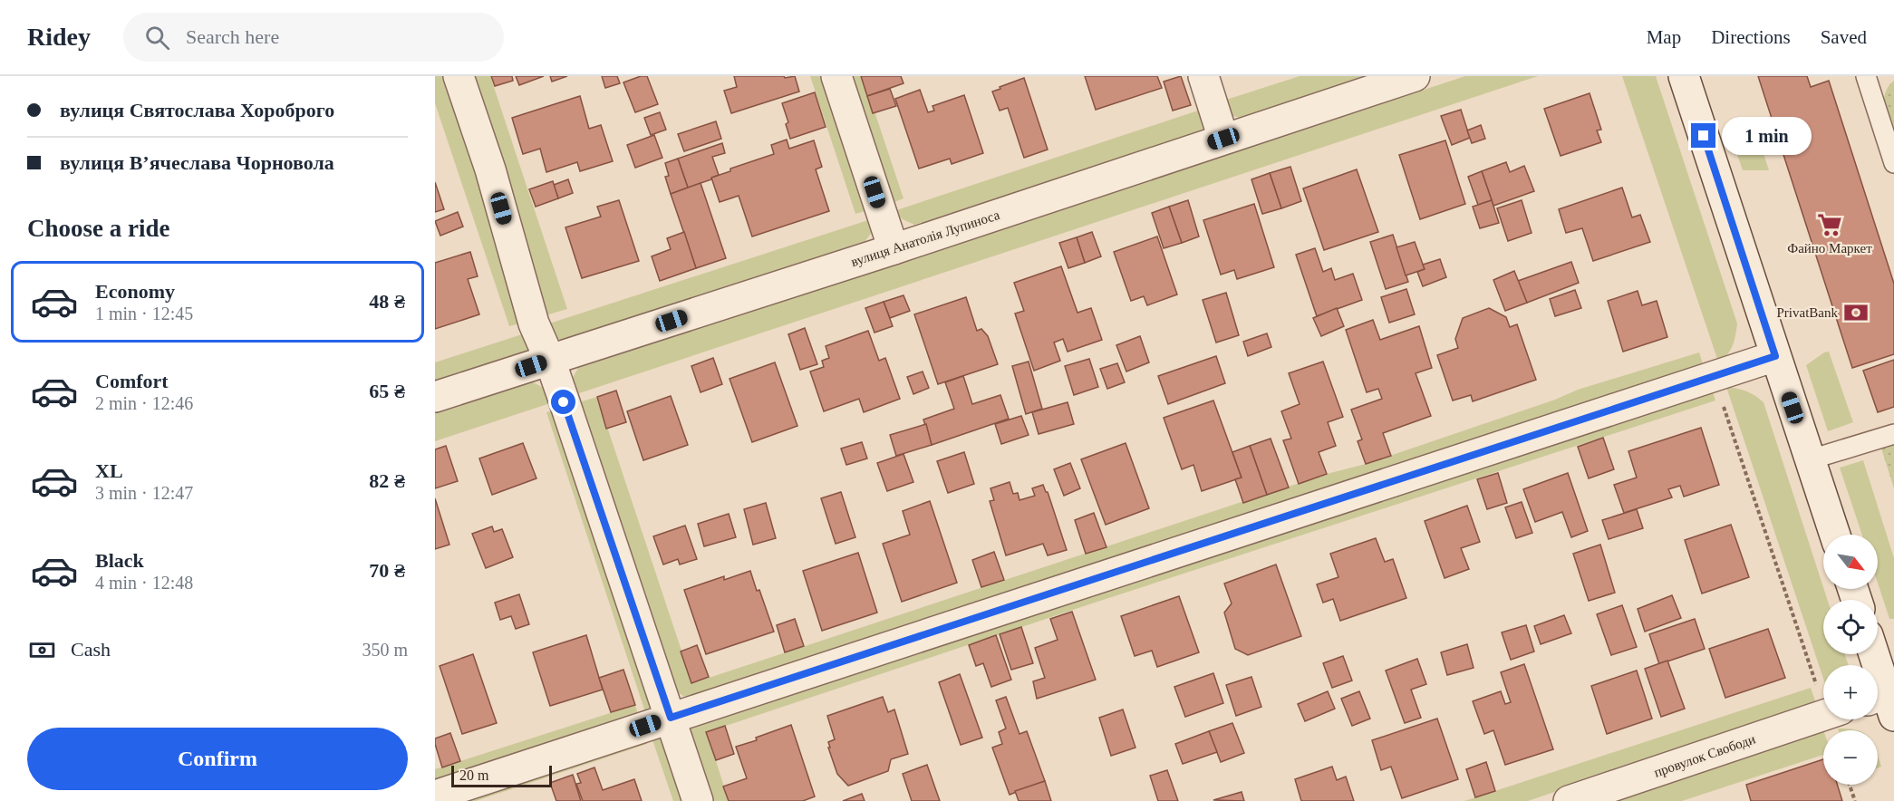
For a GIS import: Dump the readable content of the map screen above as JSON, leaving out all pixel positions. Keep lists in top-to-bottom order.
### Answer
{
  "streets": {
    "street": ["вулиця Анатолія Лупиноса", "провулок Свободи"]
  },
  "places": {
    "supermarket": ["Файно Маркет"],
    "bank": ["PrivatBank"]
  },
  "scale_bar": "20 m",
  "north": "bottom right",
  "page": {
    "header": "Ridey",
    "search": "Search here",
    "nav": ["Map", "Directions", "Saved"],
    "banner": ["вулиця Святослава Хороброго", "вулиця Вʼячеслава Чорновола"],
    "bubble": "1 min",
    "heading": "Choose a ride",
    "list": [
      {
        "name": "Economy",
        "note": "1 min · 12:45",
        "value": "48 ₴"
      },
      {
        "name": "Comfort",
        "note": "2 min · 12:46",
        "value": "65 ₴"
      },
      {
        "name": "XL",
        "note": "3 min · 12:47",
        "value": "82 ₴"
      },
      {
        "name": "Black",
        "note": "4 min · 12:48",
        "value": "70 ₴"
      }
    ],
    "map_buttons": ["+", "−"],
    "pay": ["Cash", "350 m"],
    "buttons": "Confirm",
    "scale": "20 m"
  }
}
